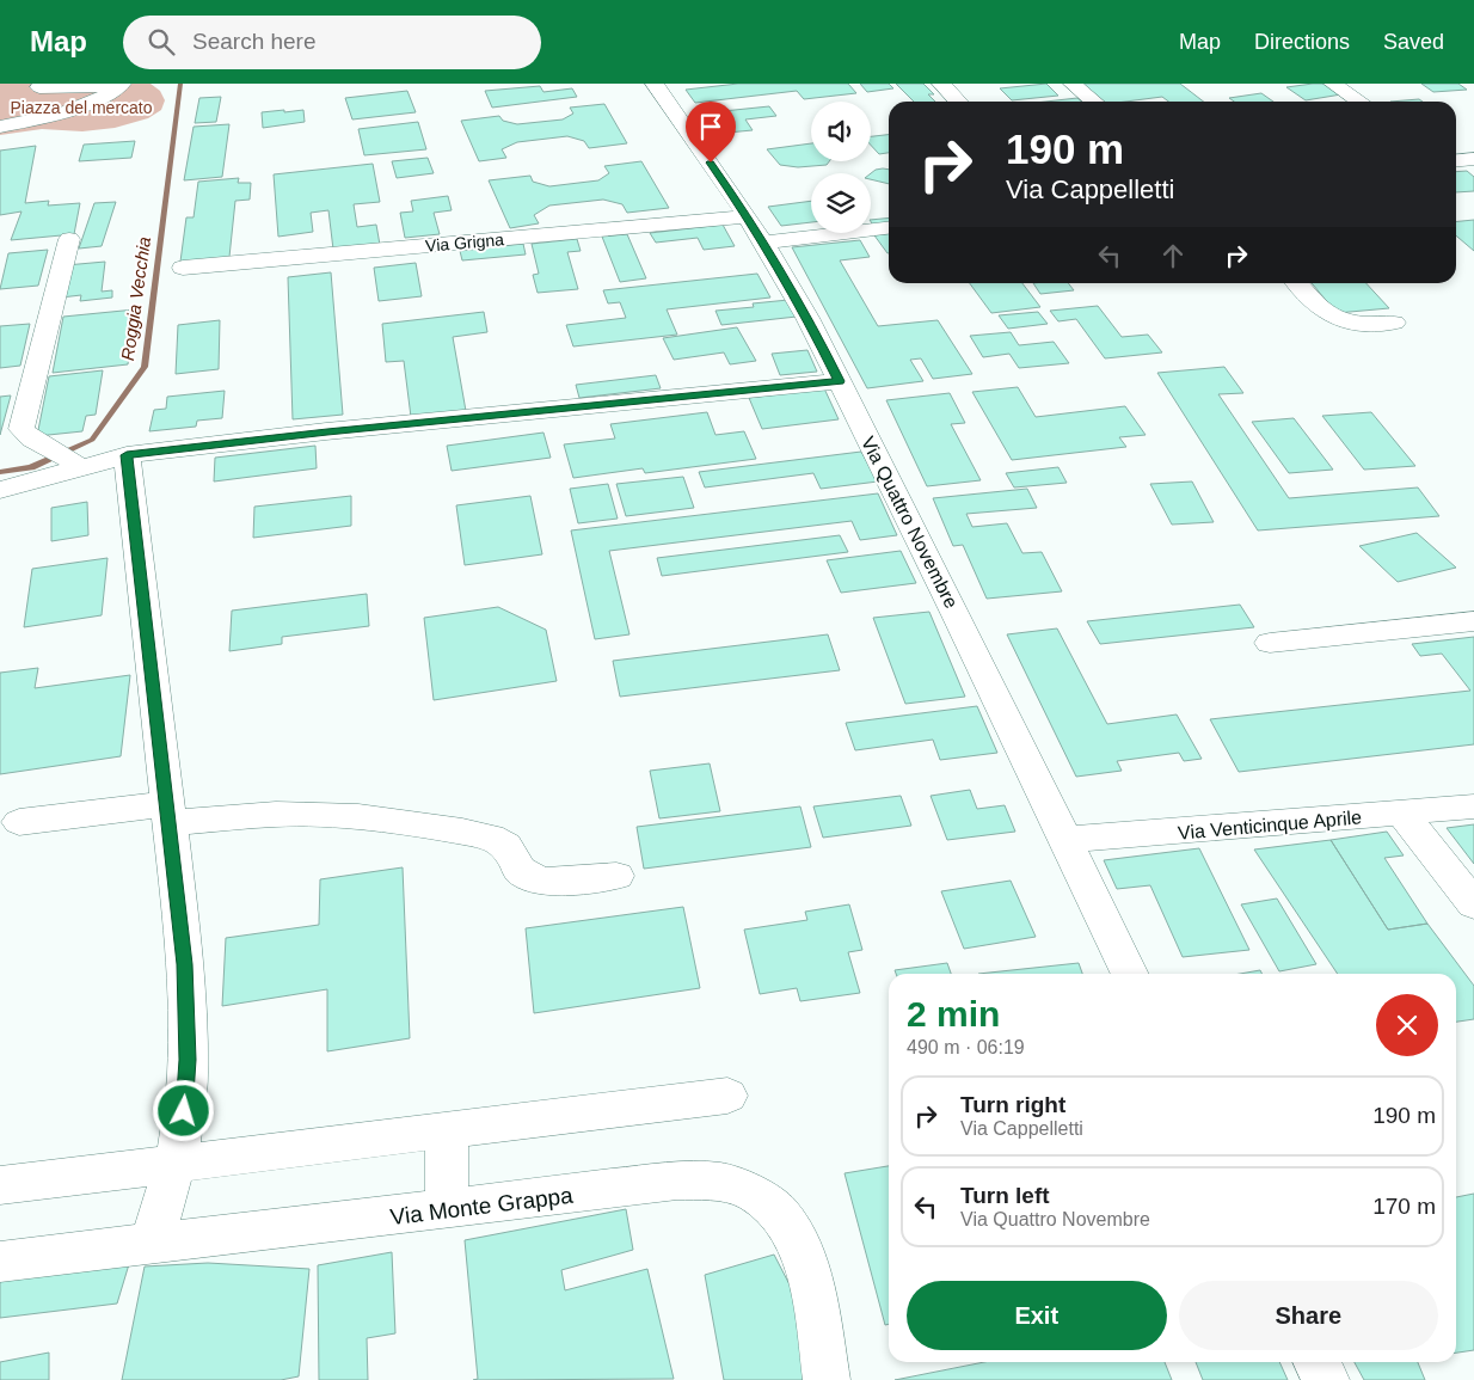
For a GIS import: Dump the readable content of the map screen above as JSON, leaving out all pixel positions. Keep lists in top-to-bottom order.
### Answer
{
  "streets": {
    "street": [
      "Via Grigna",
      "Via Quattro Novembre",
      "Via Venticinque Aprile",
      "Via Monte Grappa"
    ]
  },
  "crossings": [
    ["Via Grigna", "Via Quattro Novembre"],
    ["Via Quattro Novembre", "Via Venticinque Aprile"]
  ],
  "water": ["Roggia Vecchia"],
  "parks": ["Piazza del mercato"],
  "page": {
    "header": "Map",
    "search": "Search here",
    "nav": ["Map", "Directions", "Saved"],
    "turn": ["190 m", "Via Cappelletti"],
    "heading": ["2 min", "490 m · 06:19"],
    "list": [
      {
        "name": "Turn right",
        "note": "Via Cappelletti",
        "value": "190 m"
      },
      {
        "name": "Turn left",
        "note": "Via Quattro Novembre",
        "value": "170 m"
      }
    ],
    "buttons": ["Exit", "Share"]
  }
}
